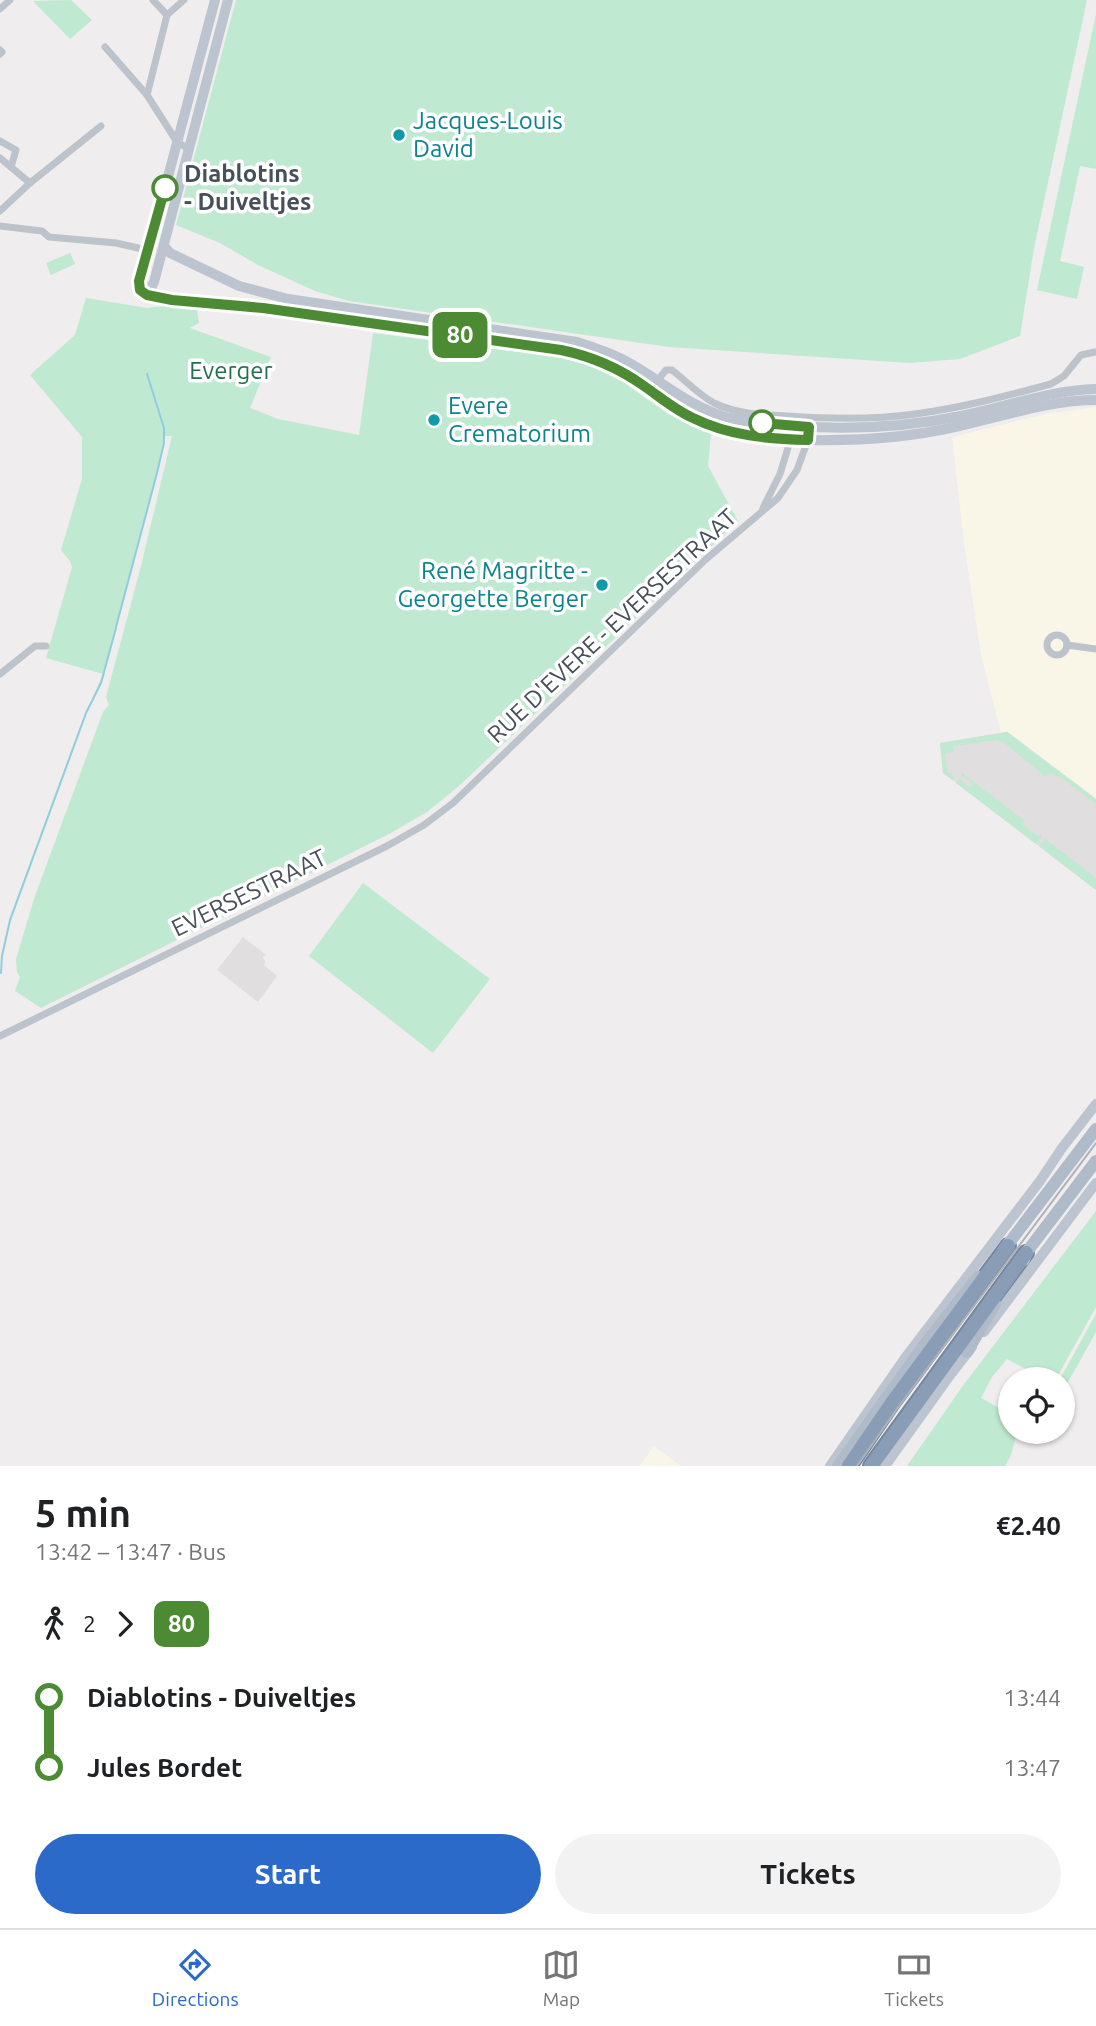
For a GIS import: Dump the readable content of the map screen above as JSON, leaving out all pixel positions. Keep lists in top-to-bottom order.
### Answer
{
  "streets": {
    "street": ["RUE D'EVERE - EVERSESTRAAT", "EVERSESTRAAT"]
  },
  "crossings": [
    ["RUE D'EVERE - EVERSESTRAAT", "EVERSESTRAAT"]
  ],
  "parks": ["Everger"],
  "places": [
    "Jacques-Louis David",
    "Diablotins - Duiveltjes",
    "Evere Crematorium",
    "René Magritte - Georgette Berger"
  ],
  "lines": ["bus line 80"],
  "page": {
    "on_map": "80",
    "heading": ["5 min", "13:42 – 13:47 · Bus", "€2.40"],
    "legs": ["2", "80"],
    "list": [
      {
        "name": "Diablotins - Duiveltjes",
        "value": "13:44"
      },
      {
        "name": "Jules Bordet",
        "value": "13:47"
      }
    ],
    "buttons": ["Start", "Tickets"],
    "tabs": ["Directions", "Map", "Tickets"]
  }
}
